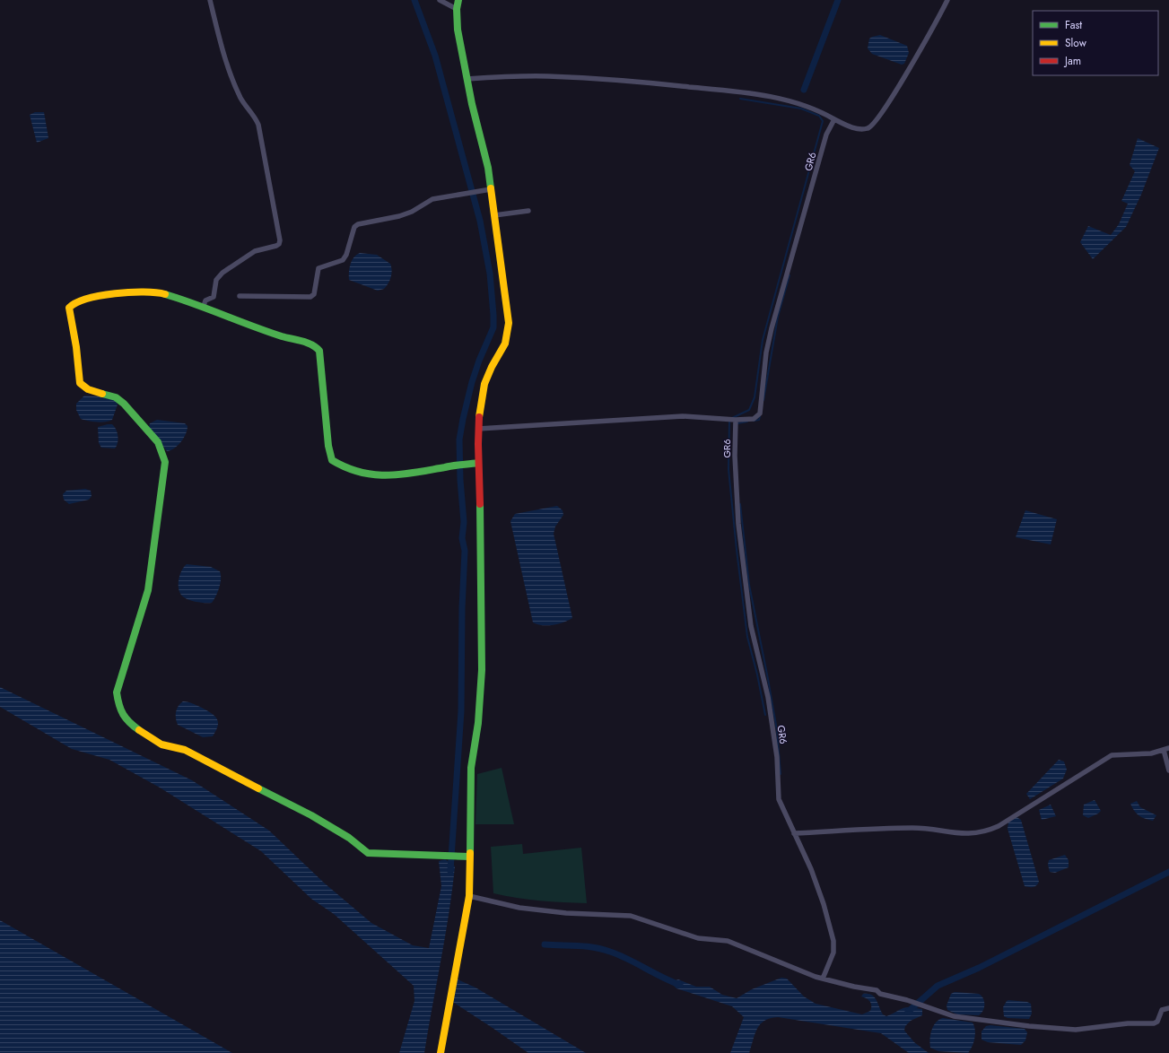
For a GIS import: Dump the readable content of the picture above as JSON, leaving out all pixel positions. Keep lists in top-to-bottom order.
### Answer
{
  "streets": {
    "street": ["GR6"]
  },
  "legend": ["Fast", "Slow", "Jam"]
}
